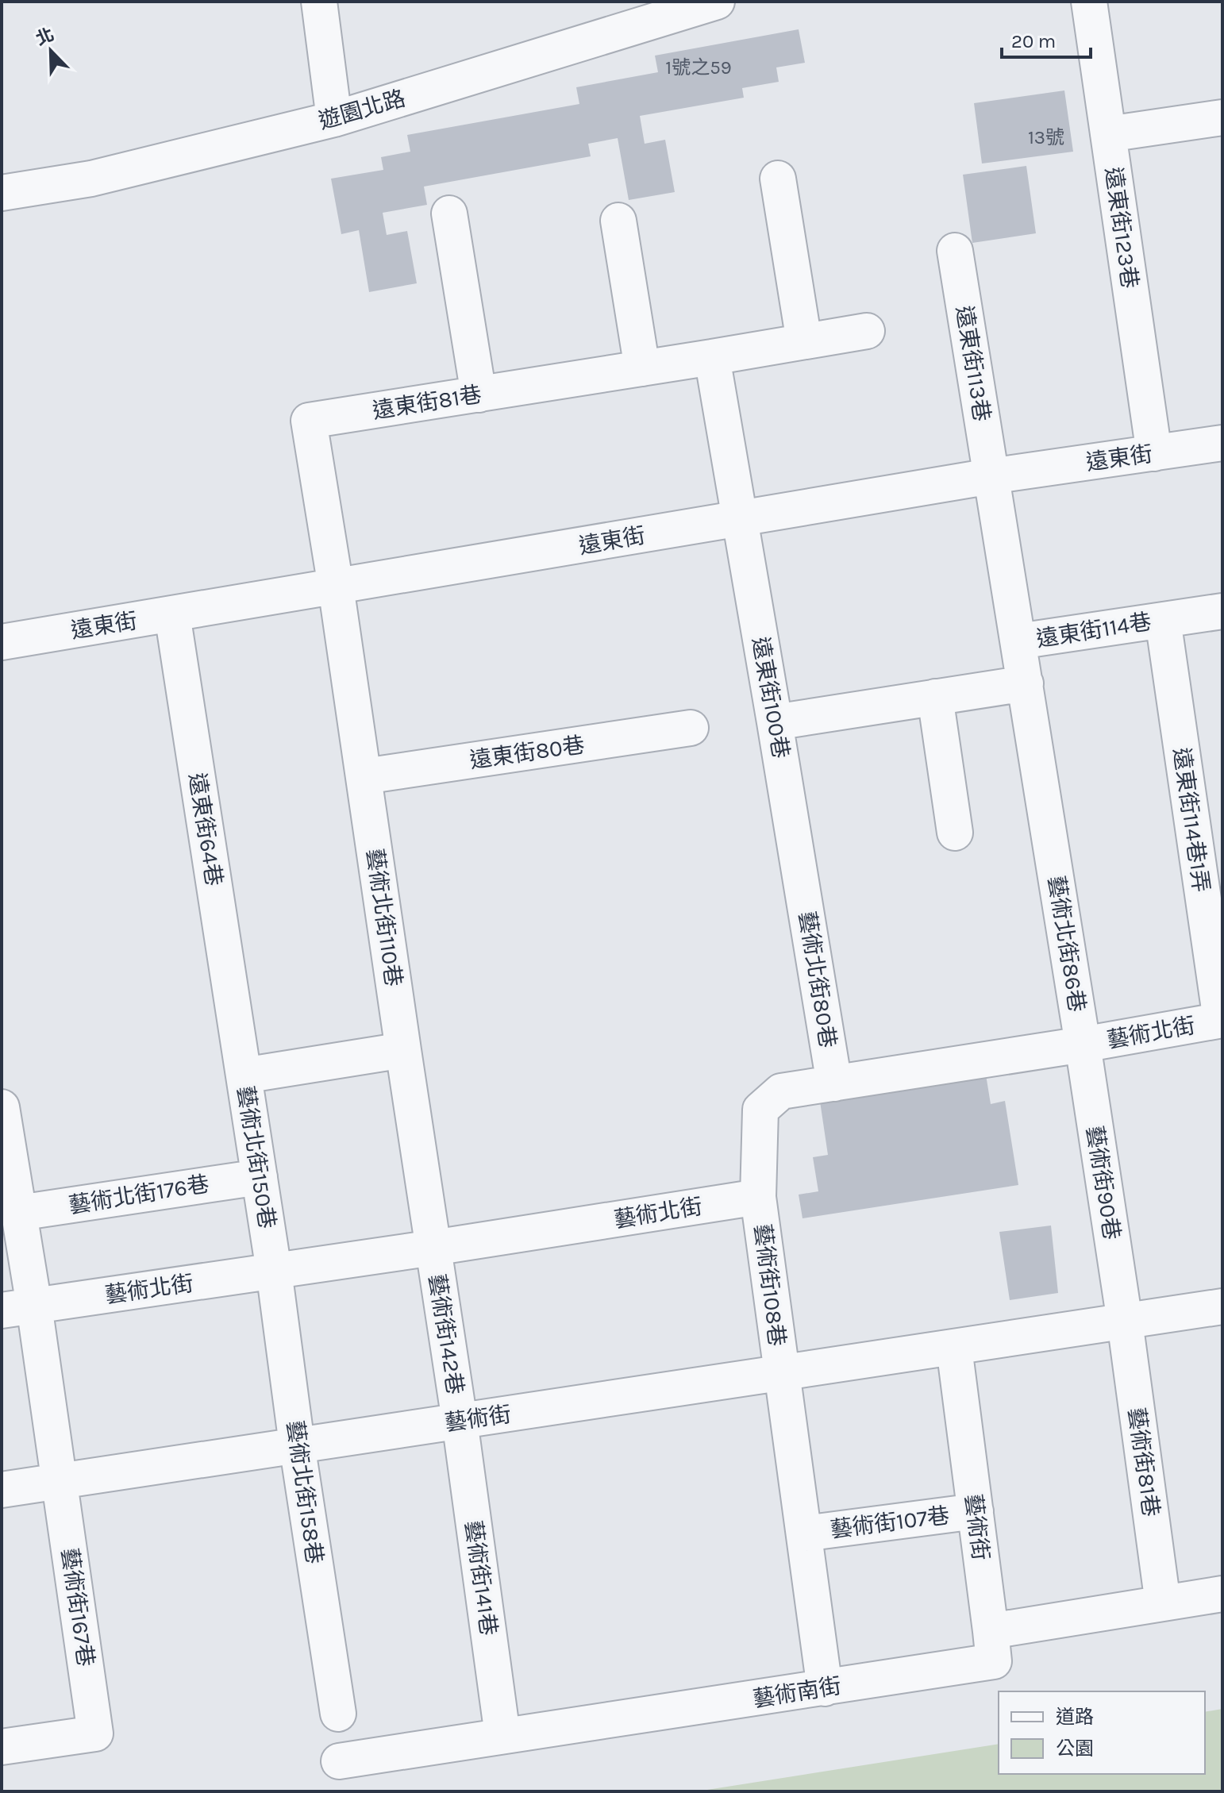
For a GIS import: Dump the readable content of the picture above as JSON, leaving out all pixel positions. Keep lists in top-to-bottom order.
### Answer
{
  "streets": {
    "street": [
      "遊園北路",
      "遠東街123巷",
      "遠東街113巷",
      "遠東街81巷",
      "遠東街",
      "遠東街114巷",
      "遠東街100巷",
      "遠東街80巷",
      "遠東街114巷1弄",
      "遠東街64巷",
      "藝術北街110巷",
      "藝術北街86巷",
      "藝術北街80巷",
      "藝術北街",
      "藝術北街150巷",
      "藝術街90巷",
      "藝術北街176巷",
      "藝術街108巷",
      "藝術街142巷",
      "藝術街",
      "藝術街81巷",
      "藝術北街158巷",
      "藝術街107巷",
      "藝術街141巷",
      "藝術街167巷",
      "藝術南街"
    ]
  },
  "crossings": [
    ["遠東街123巷", "遠東街"],
    ["遠東街113巷", "遠東街"],
    ["遠東街113巷", "遠東街114巷"],
    ["遠東街81巷", "遠東街"],
    ["遠東街81巷", "藝術北街110巷"],
    ["遠東街", "遠東街114巷"],
    ["遠東街", "遠東街100巷"],
    ["遠東街", "遠東街64巷"],
    ["遠東街", "藝術北街110巷"],
    ["遠東街114巷", "遠東街114巷1弄"],
    ["遠東街114巷", "藝術北街86巷"],
    ["遠東街100巷", "藝術北街80巷"],
    ["遠東街80巷", "藝術北街110巷"],
    ["遠東街114巷1弄", "藝術北街"],
    ["遠東街64巷", "藝術北街150巷"],
    ["藝術北街110巷", "藝術北街"],
    ["藝術北街110巷", "藝術街142巷"],
    ["藝術北街86巷", "藝術北街"],
    ["藝術北街86巷", "藝術街90巷"],
    ["藝術北街80巷", "藝術北街"],
    ["藝術北街", "藝術北街150巷"],
    ["藝術北街", "藝術街90巷"],
    ["藝術北街", "藝術街108巷"],
    ["藝術北街", "藝術街142巷"],
    ["藝術北街", "藝術北街158巷"],
    ["藝術北街", "藝術街167巷"],
    ["藝術北街150巷", "藝術北街176巷"],
    ["藝術北街150巷", "藝術北街158巷"],
    ["藝術街90巷", "藝術街"],
    ["藝術街90巷", "藝術街81巷"],
    ["藝術街108巷", "藝術街"],
    ["藝術街108巷", "藝術街107巷"],
    ["藝術街142巷", "藝術街"],
    ["藝術街142巷", "藝術街141巷"],
    ["藝術街", "藝術街81巷"],
    ["藝術街", "藝術北街158巷"],
    ["藝術街", "藝術街107巷"],
    ["藝術街", "藝術街141巷"],
    ["藝術街", "藝術街167巷"],
    ["藝術街", "藝術南街"],
    ["藝術街107巷", "藝術南街"],
    ["藝術街141巷", "藝術南街"]
  ],
  "house_numbers": ["1號之59", "13號"],
  "legend": ["道路", "公園"],
  "scale_bar": "20 m",
  "north": "top left"
}
